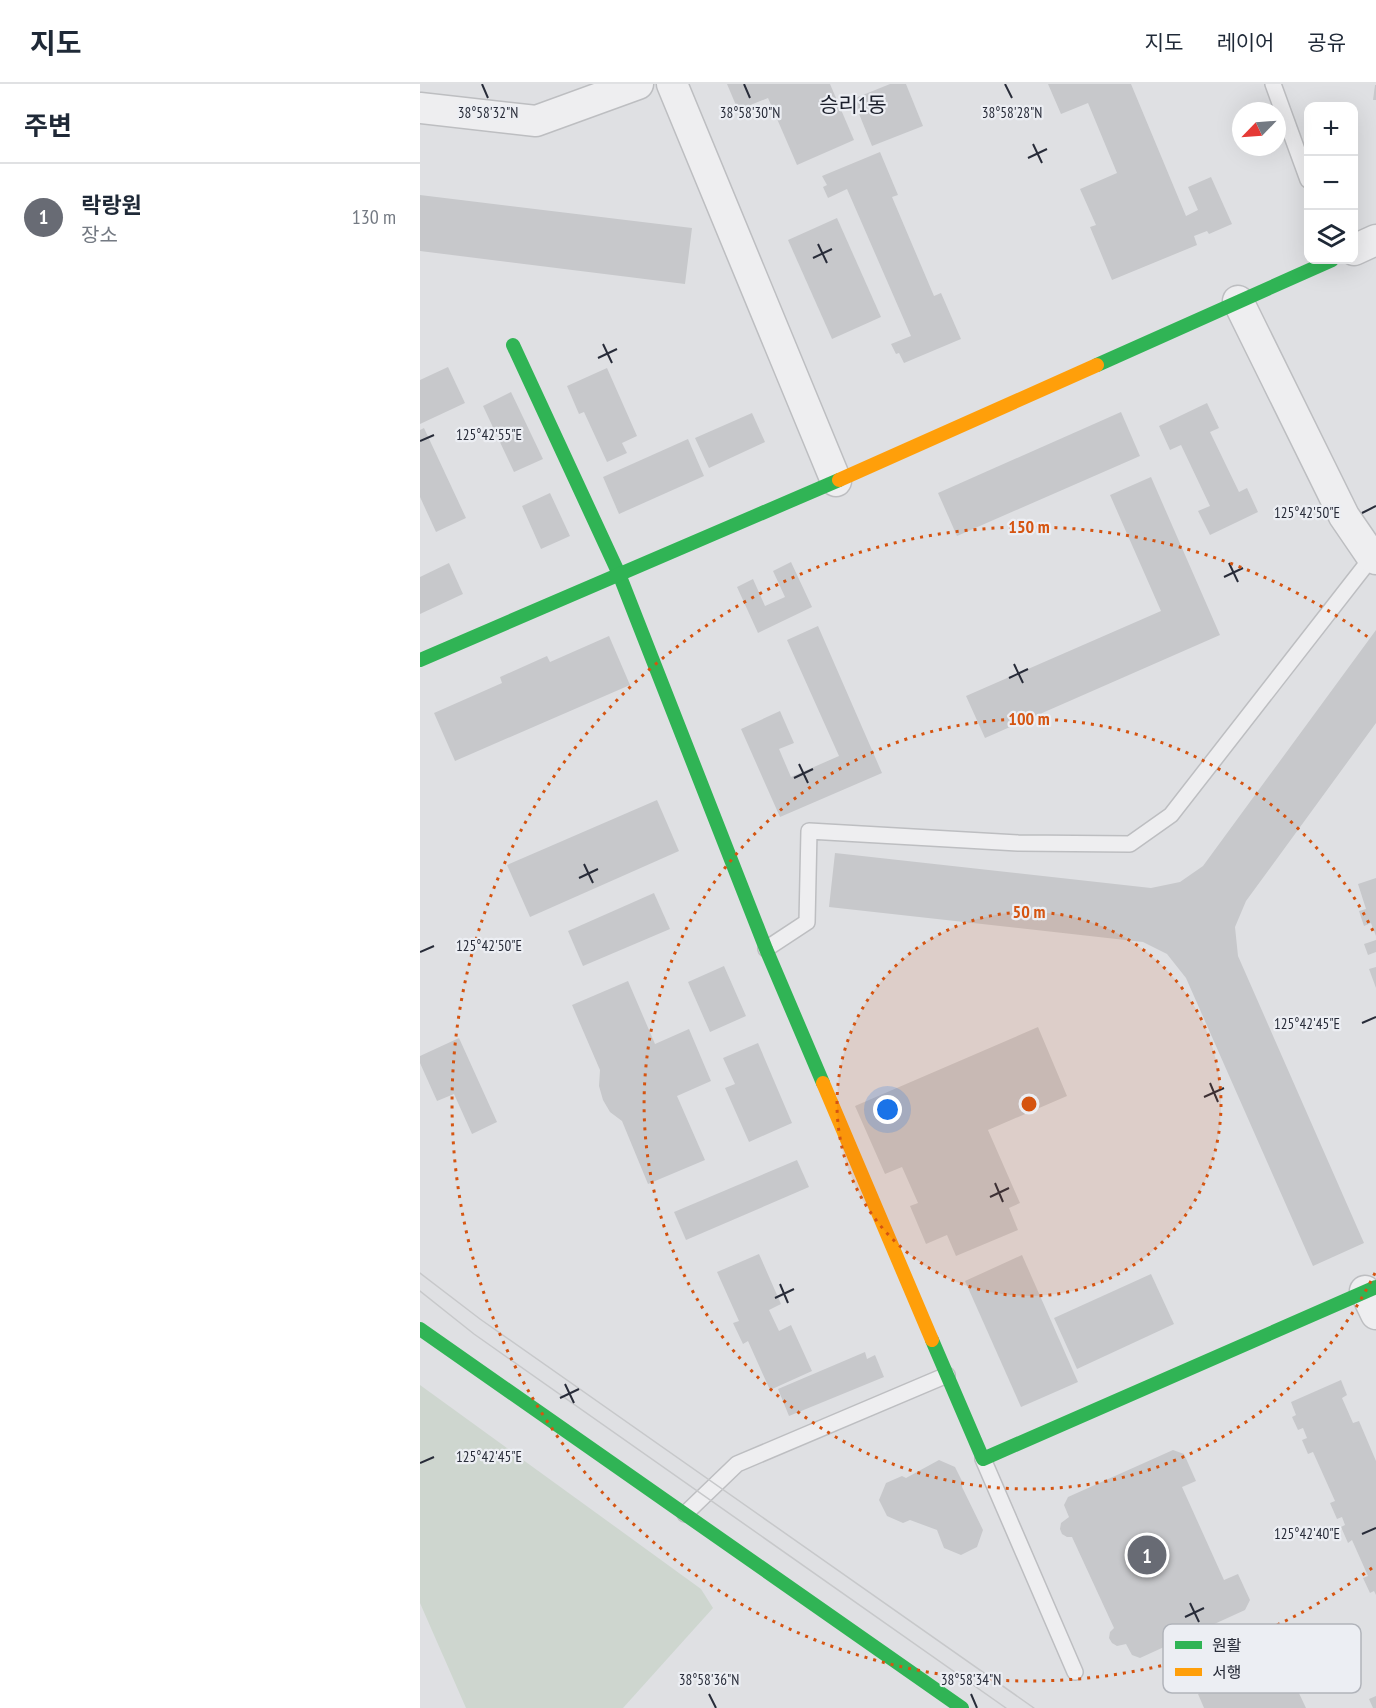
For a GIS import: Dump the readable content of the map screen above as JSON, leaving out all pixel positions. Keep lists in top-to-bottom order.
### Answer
{
  "districts": ["승리1동"],
  "legend": ["원활", "서행"],
  "north": "bottom left",
  "page": {
    "header": "지도",
    "nav": ["지도", "레이어", "공유"],
    "heading": "주변",
    "map_buttons": ["+", "−"],
    "list": [
      {
        "mark": "1",
        "name": "락랑원",
        "note": "장소",
        "value": "130 m"
      }
    ],
    "pins": "1"
  },
  "coordinates": [
    "38°58'32\"N",
    "38°58'28\"N",
    "38°58'30\"N",
    "125°42'55\"E",
    "125°42'50\"E",
    "125°42'45\"E",
    "125°42'40\"E",
    "38°58'36\"N",
    "38°58'34\"N"
  ],
  "rings": ["150 m", "100 m", "50 m"]
}
